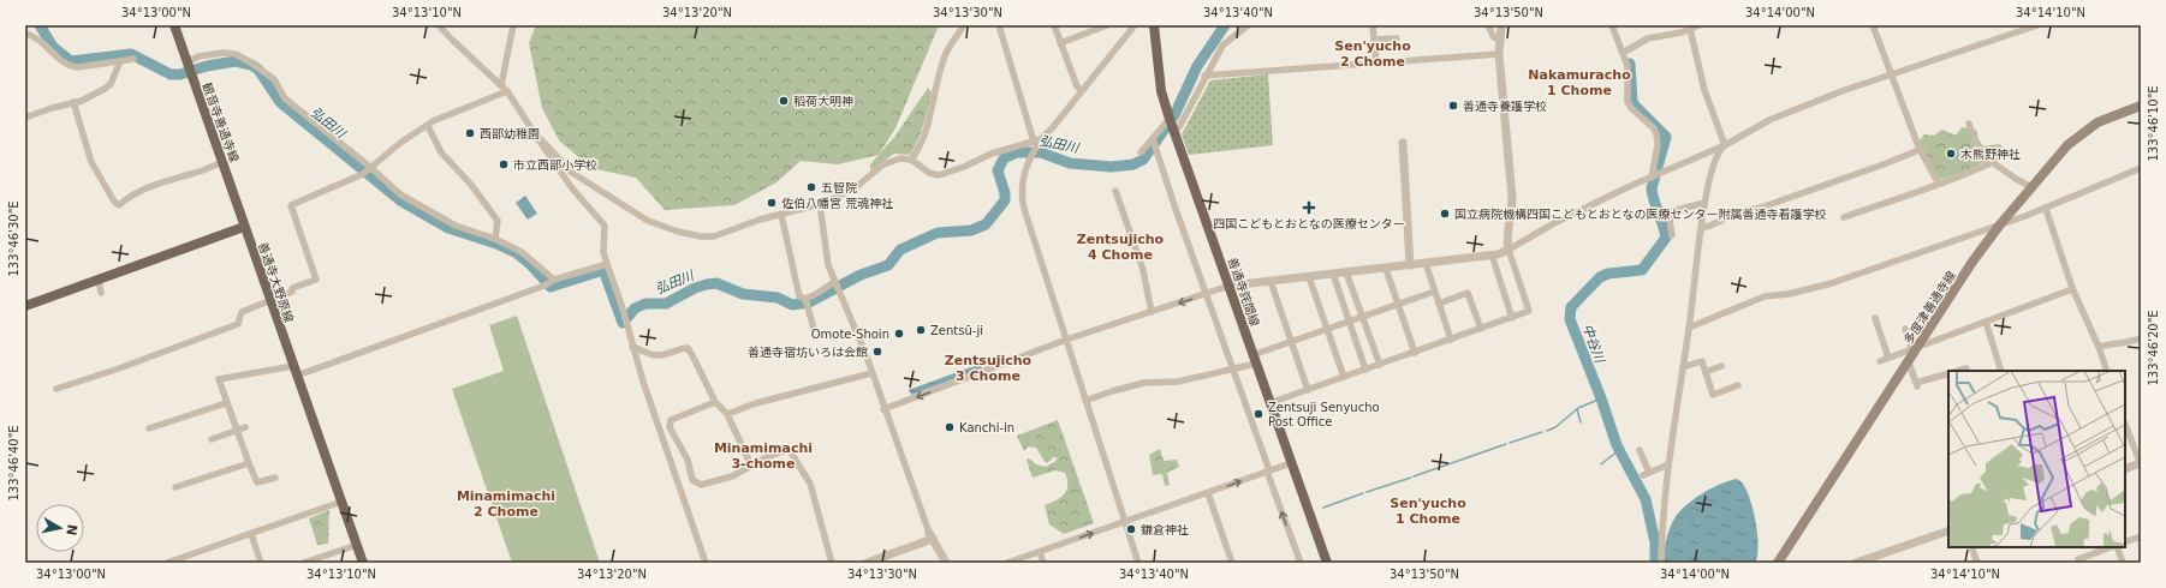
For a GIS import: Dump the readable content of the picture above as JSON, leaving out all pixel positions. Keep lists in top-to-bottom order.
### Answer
{
  "streets": {
    "main road": [
      "観音寺善通寺線",
      "善通寺大野原線",
      "善通寺詫間線",
      "多度津善通寺線"
    ]
  },
  "crossings": [
    ["観音寺善通寺線", "善通寺大野原線"]
  ],
  "districts": [
    "Sen'yucho 2 Chome",
    "Nakamuracho 1 Chome",
    "Zentsujicho 4 Chome",
    "Zentsujicho 3 Chome",
    "Minamimachi 3-chome",
    "Minamimachi 2 Chome",
    "Sen'yucho 1 Chome"
  ],
  "water": ["弘田川", "中谷川"],
  "places": {
    "other": [
      "稻荷大明神",
      "善通寺養護学校",
      "西部幼稚園",
      "木熊野神社",
      "市立西部小学校",
      "五智院",
      "佐伯八幡宮 荒魂神社",
      "国立病院機構四国こどもとおとなの医療センター附属善通寺看護学校",
      "Zentsū-ji",
      "Omote-Shoin",
      "善通寺宿坊いろは会館",
      "Zentsuji Senyucho Post Office",
      "Kanchi-in",
      "鎌倉神社"
    ],
    "health": ["四国こどもとおとなの医療センター"]
  },
  "north": "right",
  "coordinates": [
    "34°13'00\"N",
    "34°13'10\"N",
    "34°13'20\"N",
    "34°13'30\"N",
    "34°13'40\"N",
    "34°13'50\"N",
    "34°14'00\"N",
    "34°14'10\"N",
    "133°46'10\"E",
    "133°46'30\"E",
    "133°46'20\"E",
    "133°46'40\"E"
  ]
}
